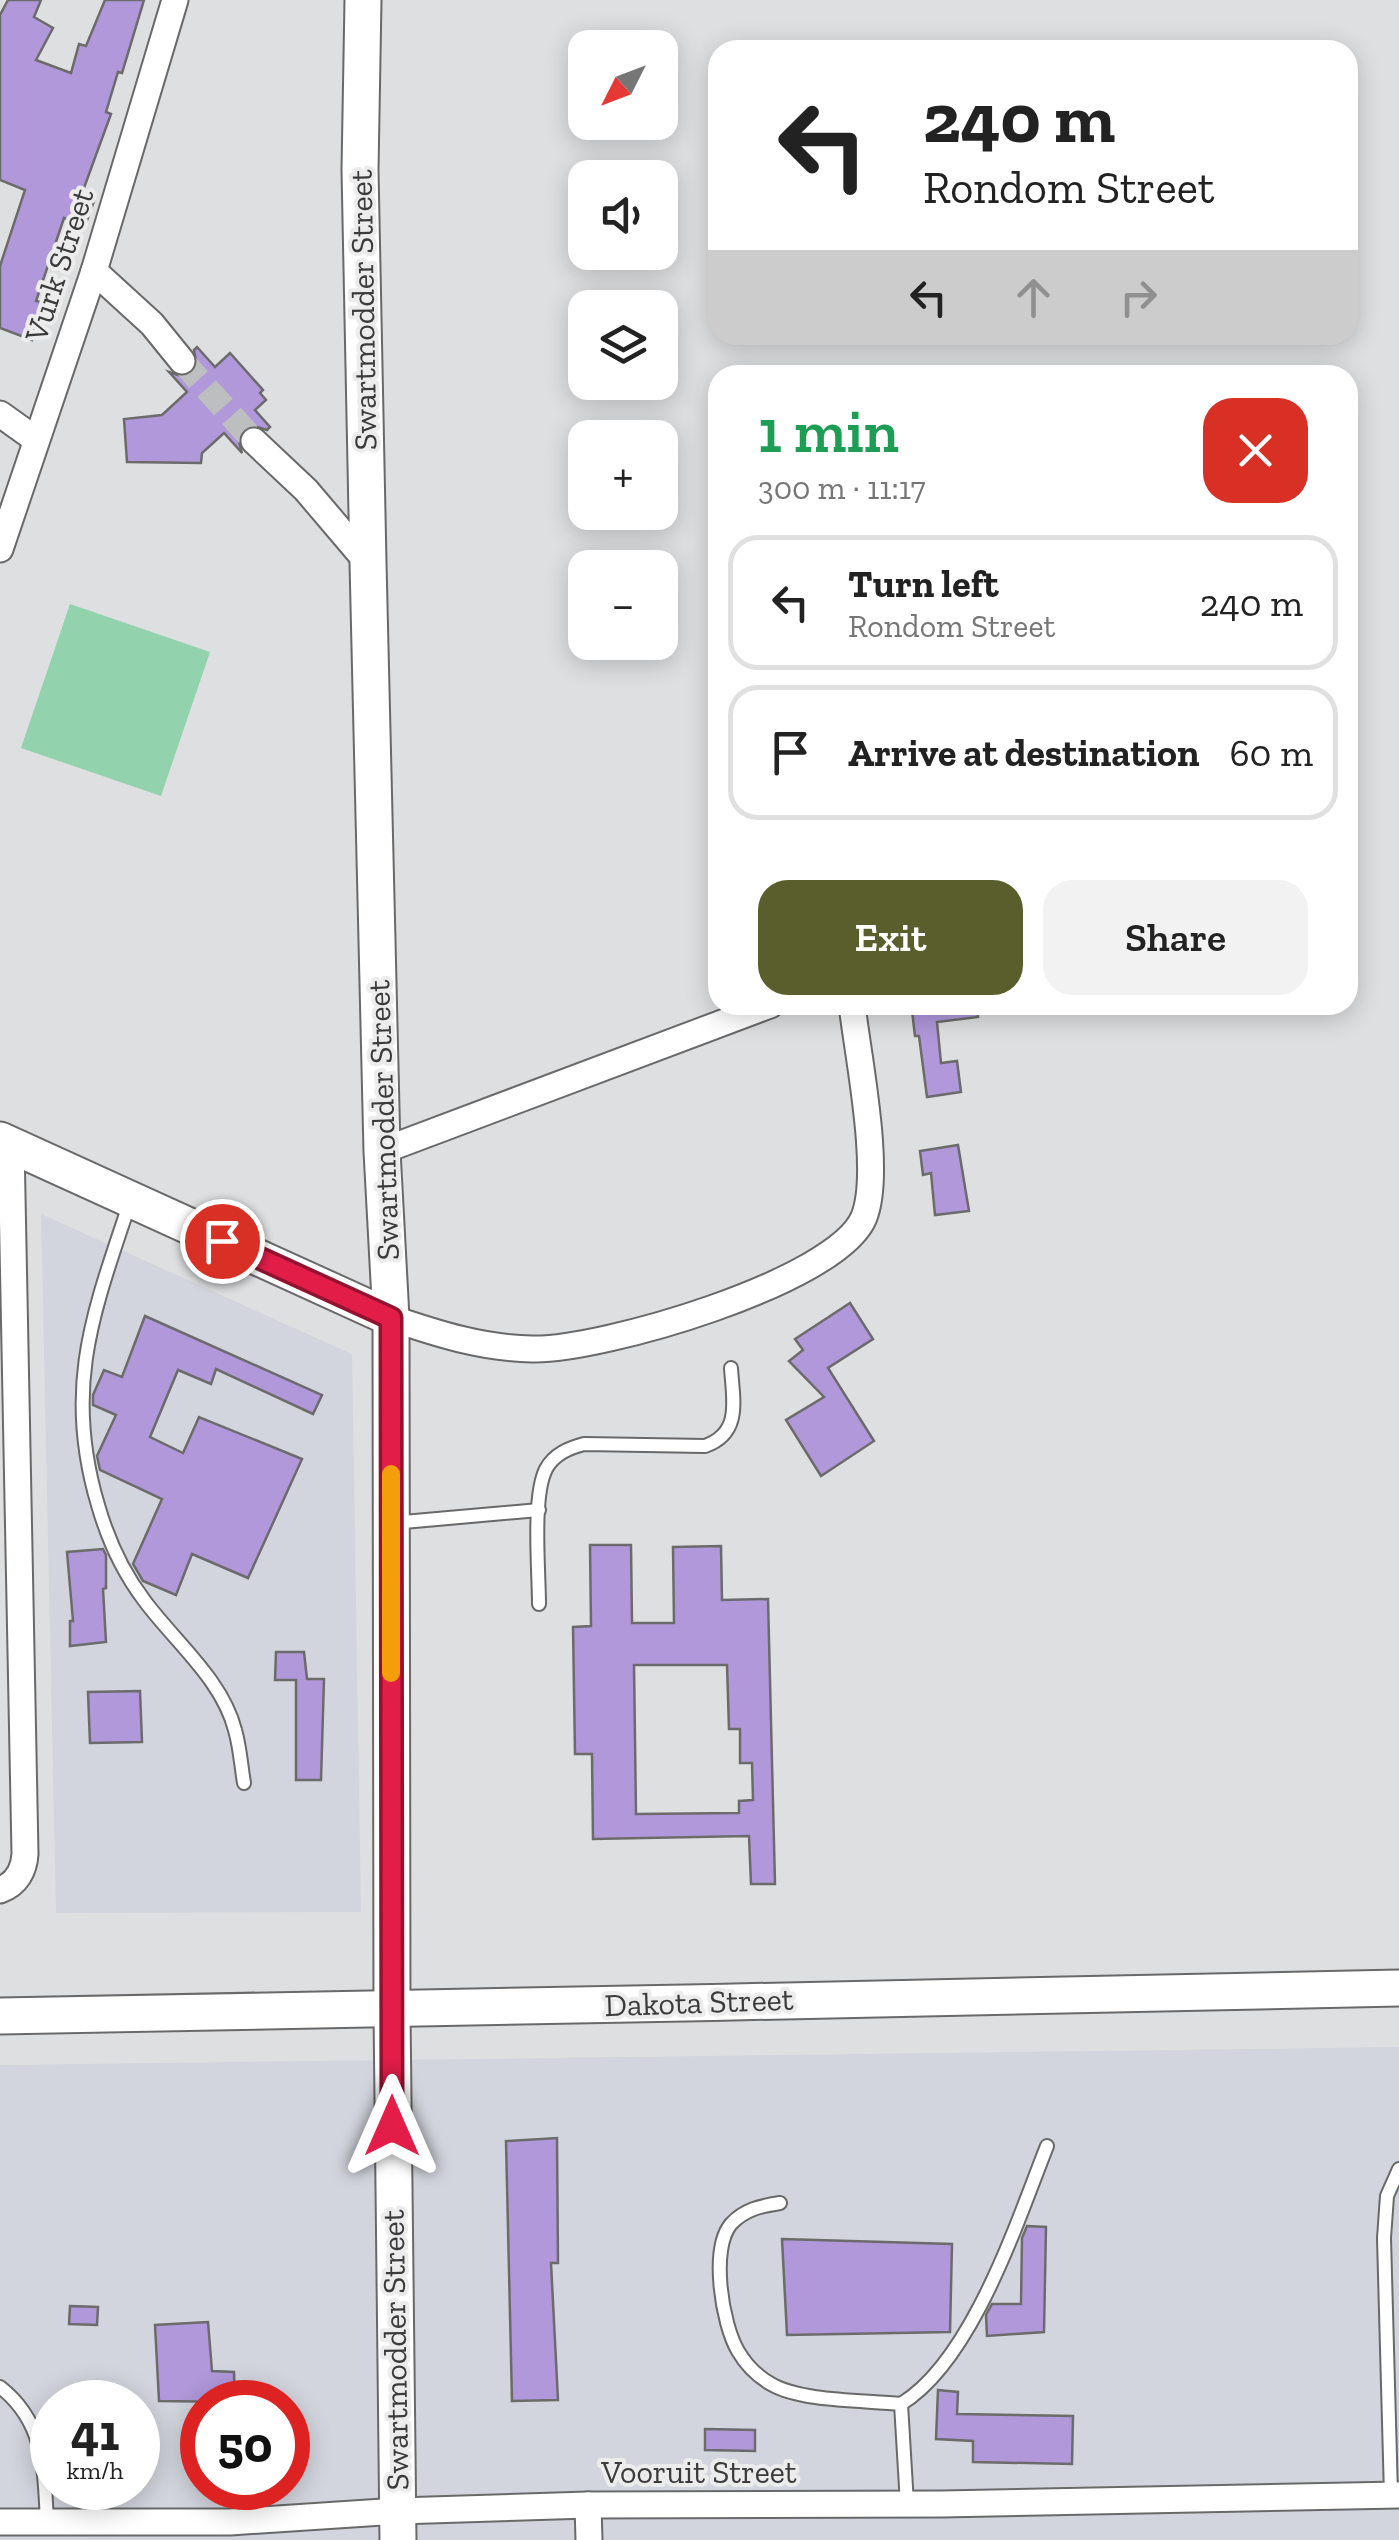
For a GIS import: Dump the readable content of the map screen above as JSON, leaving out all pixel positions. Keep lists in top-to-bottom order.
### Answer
{
  "streets": {
    "main road": ["Swartmodder Street", "Dakota Street"],
    "street": ["Vurk Street", "Vooruit Street"]
  },
  "crossings": [
    ["Swartmodder Street", "Dakota Street"],
    ["Swartmodder Street", "Vooruit Street"]
  ],
  "north": "bottom left",
  "page": {
    "map_buttons": ["+", "−"],
    "turn": ["240 m", "Rondom Street"],
    "heading": ["1 min", "300 m · 11:17"],
    "list": [
      {
        "name": "Turn left",
        "note": "Rondom Street",
        "value": "240 m"
      },
      {
        "name": "Arrive at destination",
        "value": "60 m"
      }
    ],
    "buttons": ["Exit", "Share"],
    "speed": "41 km/h",
    "limit": "50"
  }
}
